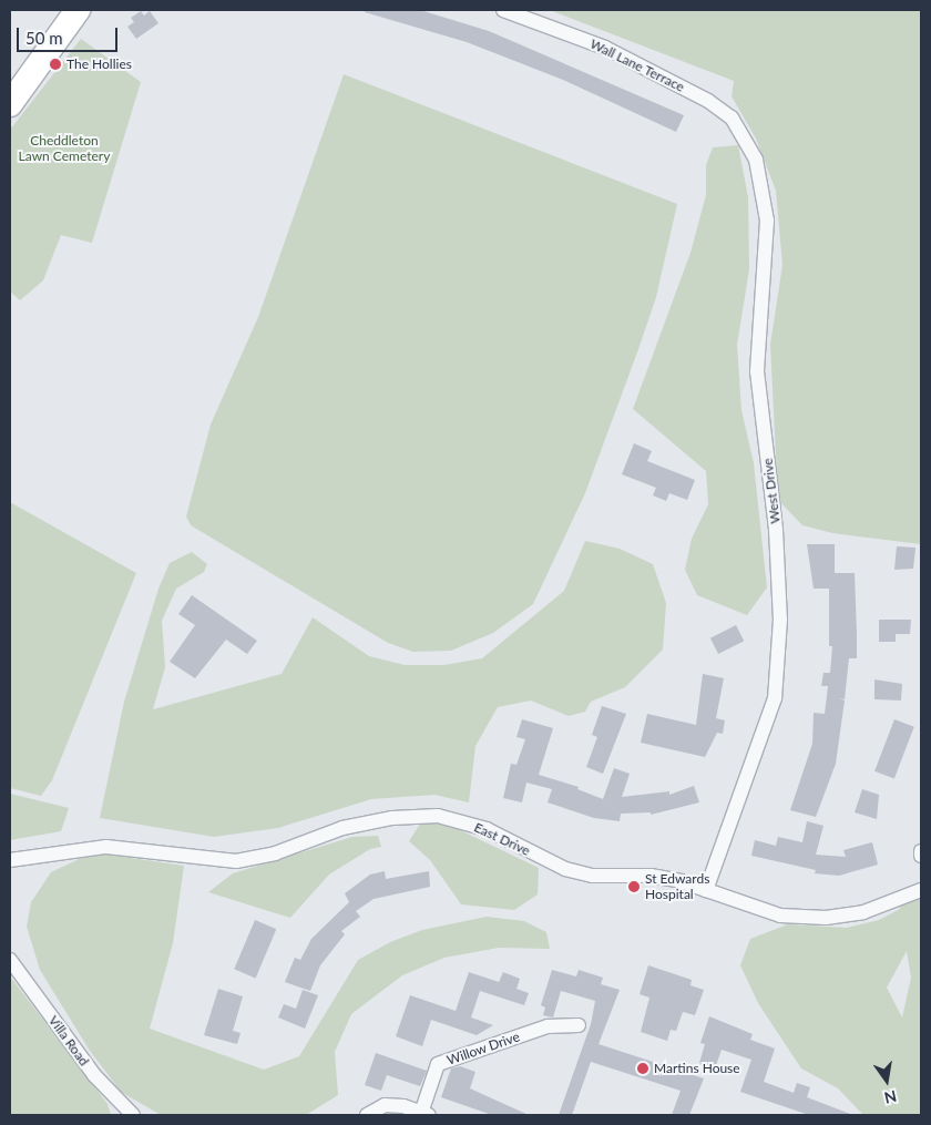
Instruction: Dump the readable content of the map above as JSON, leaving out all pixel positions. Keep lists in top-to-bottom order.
{
  "streets": {
    "street": [
      "Wall Lane Terrace",
      "West Drive",
      "East Drive",
      "Villa Road",
      "Willow Drive"
    ]
  },
  "crossings": [
    ["Wall Lane Terrace", "West Drive"],
    ["West Drive", "East Drive"]
  ],
  "parks": ["Cheddleton Lawn Cemetery"],
  "places": ["The Hollies", "St Edwards Hospital", "Martins House"],
  "scale_bar": "50 m",
  "north": "bottom"
}
